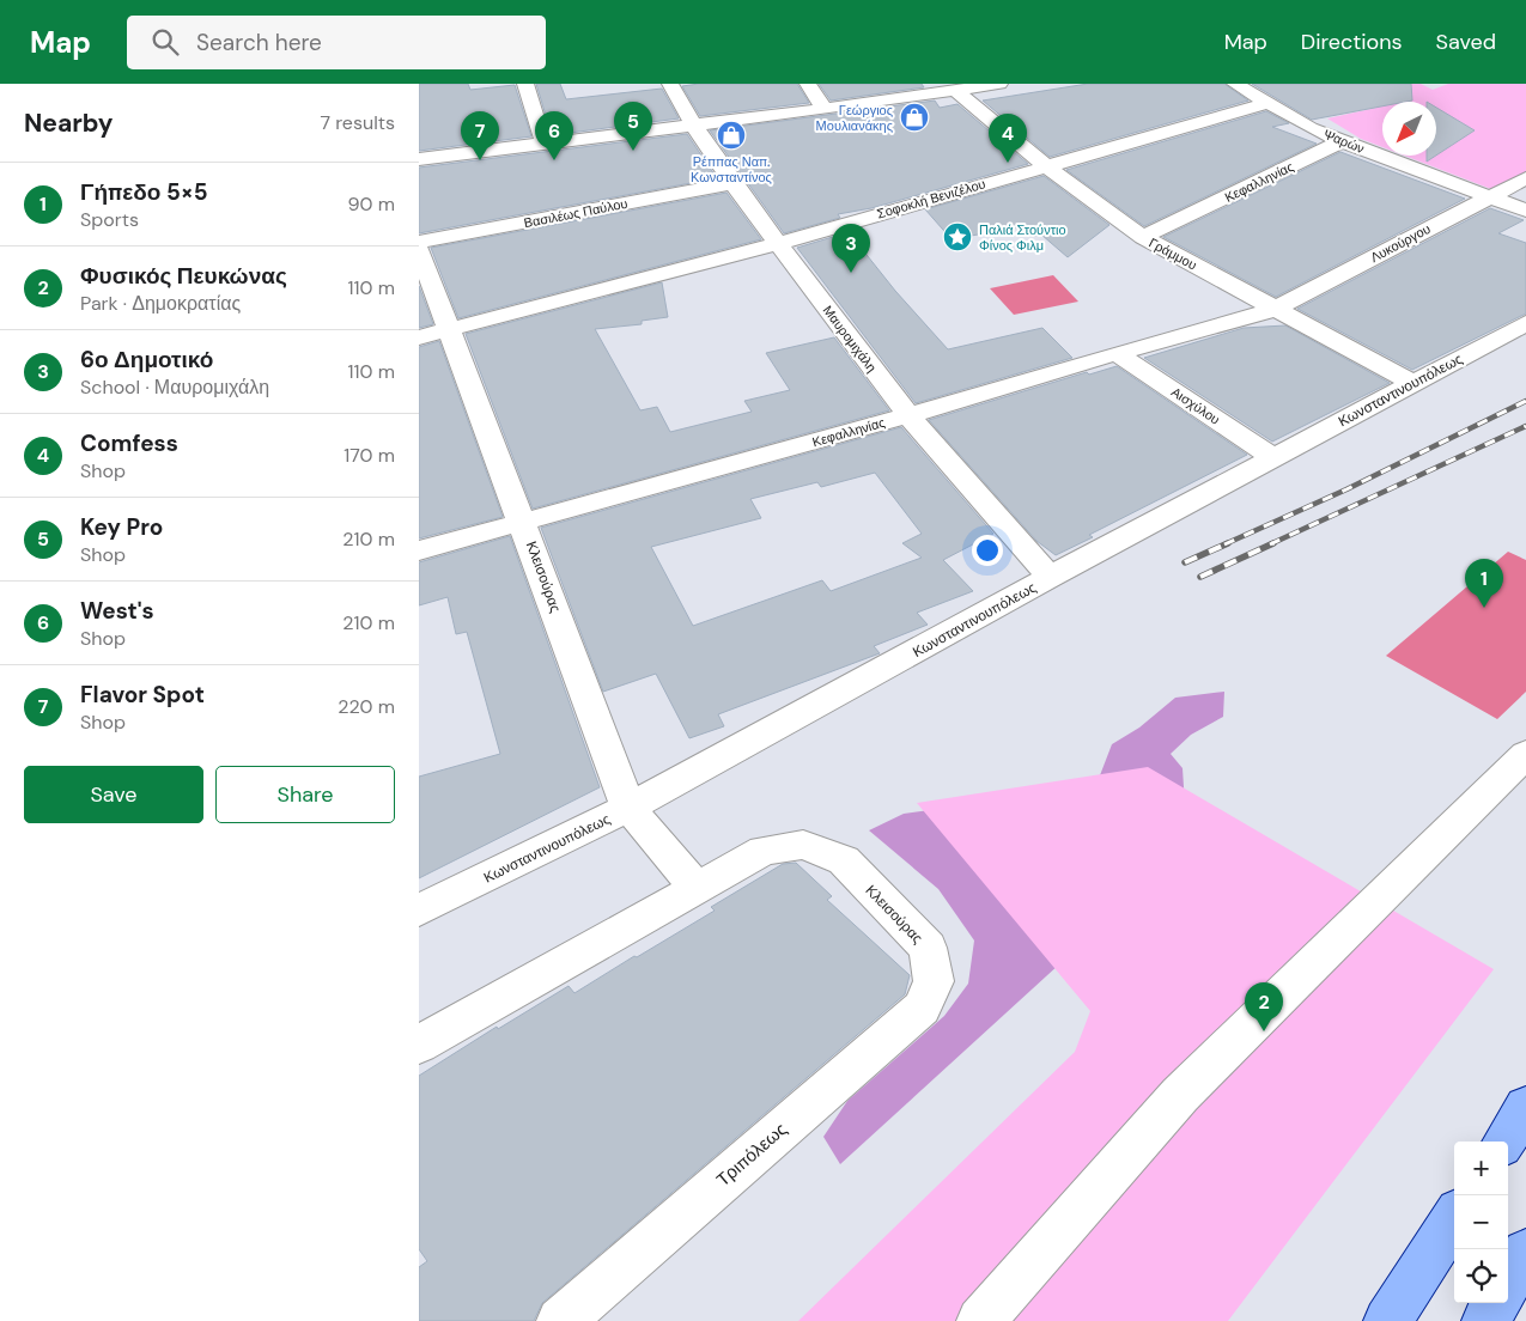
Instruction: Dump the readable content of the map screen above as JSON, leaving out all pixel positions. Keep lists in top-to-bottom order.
{
  "streets": {
    "street": [
      "Ψαρών",
      "Κεφαλληνίας",
      "Σοφοκλή Βενιζέλου",
      "Βασιλέως Παύλου",
      "Λυκούργου",
      "Γράμμου",
      "Μαυρομιχάλη",
      "Κωνσταντινουπόλεως",
      "Αισχύλου",
      "Κλεισούρας",
      "Τριπόλεως"
    ]
  },
  "crossings": [
    ["Ψαρών", "Κεφαλληνίας"],
    ["Ψαρών", "Σοφοκλή Βενιζέλου"],
    ["Ψαρών", "Λυκούργου"],
    ["Κεφαλληνίας", "Λυκούργου"],
    ["Κεφαλληνίας", "Γράμμου"],
    ["Κεφαλληνίας", "Μαυρομιχάλη"],
    ["Κεφαλληνίας", "Αισχύλου"],
    ["Κεφαλληνίας", "Κλεισούρας"],
    ["Σοφοκλή Βενιζέλου", "Γράμμου"],
    ["Σοφοκλή Βενιζέλου", "Μαυρομιχάλη"],
    ["Σοφοκλή Βενιζέλου", "Κλεισούρας"],
    ["Βασιλέως Παύλου", "Μαυρομιχάλη"],
    ["Λυκούργου", "Γράμμου"],
    ["Γράμμου", "Κωνσταντινουπόλεως"],
    ["Μαυρομιχάλη", "Κωνσταντινουπόλεως"],
    ["Κωνσταντινουπόλεως", "Αισχύλου"],
    ["Κωνσταντινουπόλεως", "Κλεισούρας"],
    ["Κλεισούρας", "Τριπόλεως"]
  ],
  "places": {
    "shop": ["Γεώργιος Μουλιανάκης", "Ρέππας Ναπ. Κωνσταντίνος"],
    "place": ["Παλιά Στούντιο Φίνος Φιλμ"]
  },
  "north": "bottom left",
  "page": {
    "header": "Map",
    "search": "Search here",
    "nav": ["Map", "Directions", "Saved"],
    "heading": ["Nearby", "7 results"],
    "pins": [
      "5",
      "6",
      "7",
      "4",
      "3",
      "1",
      "2"
    ],
    "list": [
      {
        "mark": "1",
        "name": "Γήπεδο 5×5",
        "note": "Sports",
        "value": "90 m"
      },
      {
        "mark": "2",
        "name": "Φυσικός Πευκώνας",
        "note": "Park · Δημοκρατίας",
        "value": "110 m"
      },
      {
        "mark": "3",
        "name": "6ο Δημοτικό",
        "note": "School · Μαυρομιχάλη",
        "value": "110 m"
      },
      {
        "mark": "4",
        "name": "Comfess",
        "note": "Shop",
        "value": "170 m"
      },
      {
        "mark": "5",
        "name": "Key Pro",
        "note": "Shop",
        "value": "210 m"
      },
      {
        "mark": "6",
        "name": "West's",
        "note": "Shop",
        "value": "210 m"
      },
      {
        "mark": "7",
        "name": "Flavor Spot",
        "note": "Shop",
        "value": "220 m"
      }
    ],
    "buttons": ["Save", "Share"],
    "map_buttons": ["+", "−"]
  }
}
